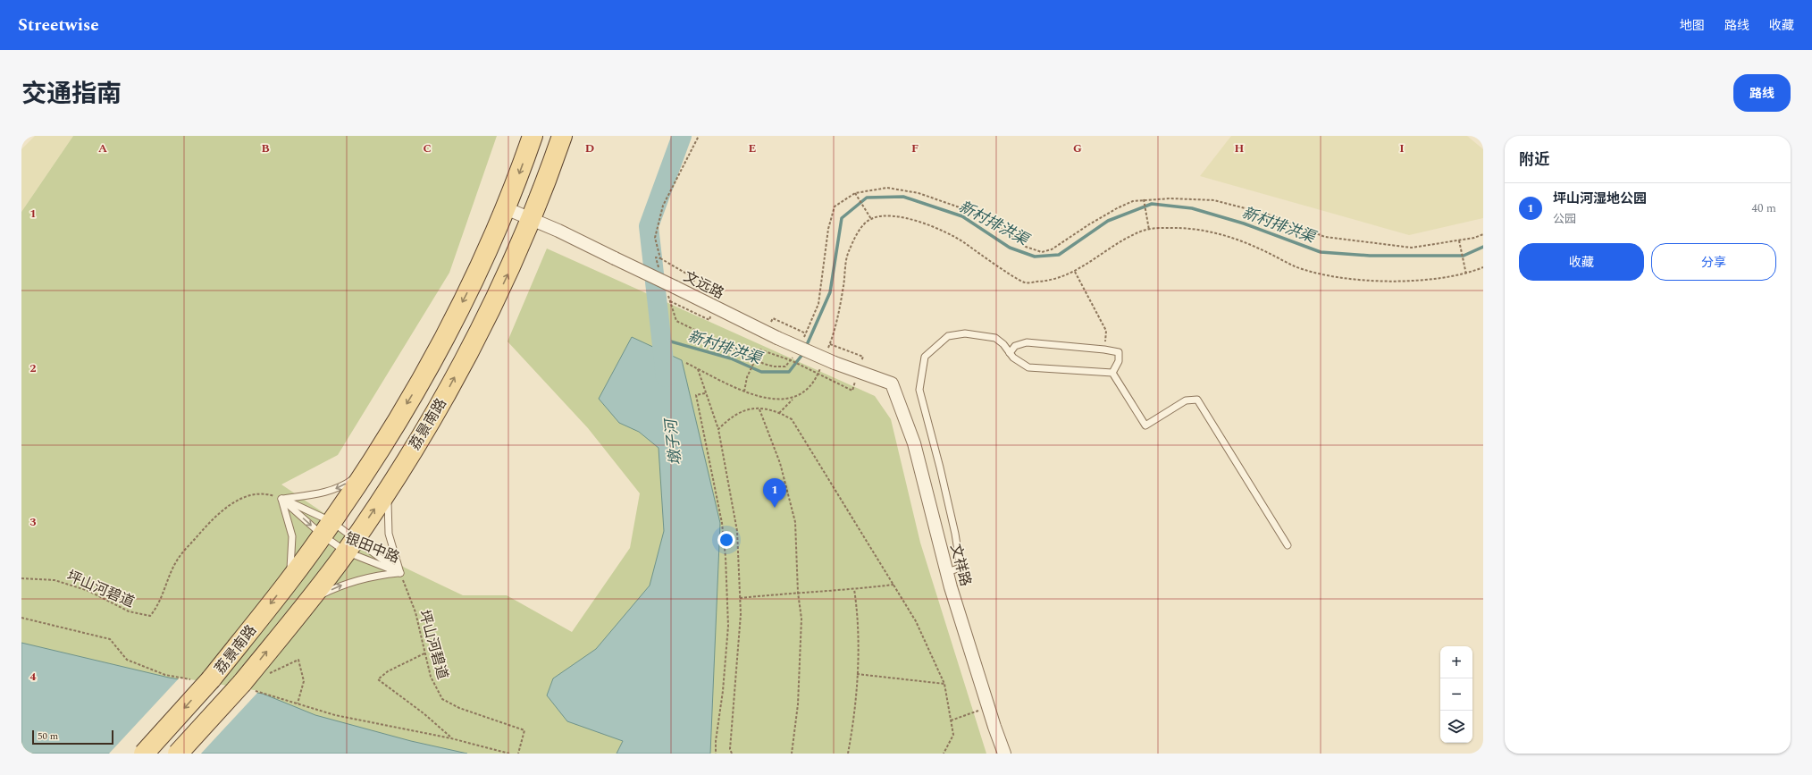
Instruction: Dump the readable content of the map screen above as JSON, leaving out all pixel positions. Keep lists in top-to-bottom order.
{
  "streets": {
    "main road": ["荔景南路"],
    "street": ["文远路", "文祥路"],
    "lane": ["银田中路"],
    "path": ["坪山河碧道"]
  },
  "crossings": [
    ["文远路", "荔景南路"],
    ["文远路", "文祥路"],
    ["荔景南路", "银田中路"],
    ["银田中路", "坪山河碧道"]
  ],
  "water": ["新村排洪渠", "墩子河"],
  "scale_bar": "50 m",
  "page": {
    "header": "Streetwise",
    "nav": ["地图", "路线", "收藏"],
    "title": "交通指南",
    "buttons": [
      "路线",
      ["收藏", "分享"]
    ],
    "heading": "附近",
    "list": [
      {
        "mark": "1",
        "name": "坪山河湿地公园",
        "note": "公园",
        "value": "40 m"
      }
    ],
    "pins": "1",
    "map_buttons": ["+", "−"],
    "scale": "50 m"
  },
  "grid": {
    "columns": [
      "A",
      "B",
      "C",
      "D",
      "E",
      "F",
      "G",
      "H",
      "I"
    ],
    "rows": [
      "1",
      "2",
      "3",
      "4"
    ]
  }
}
